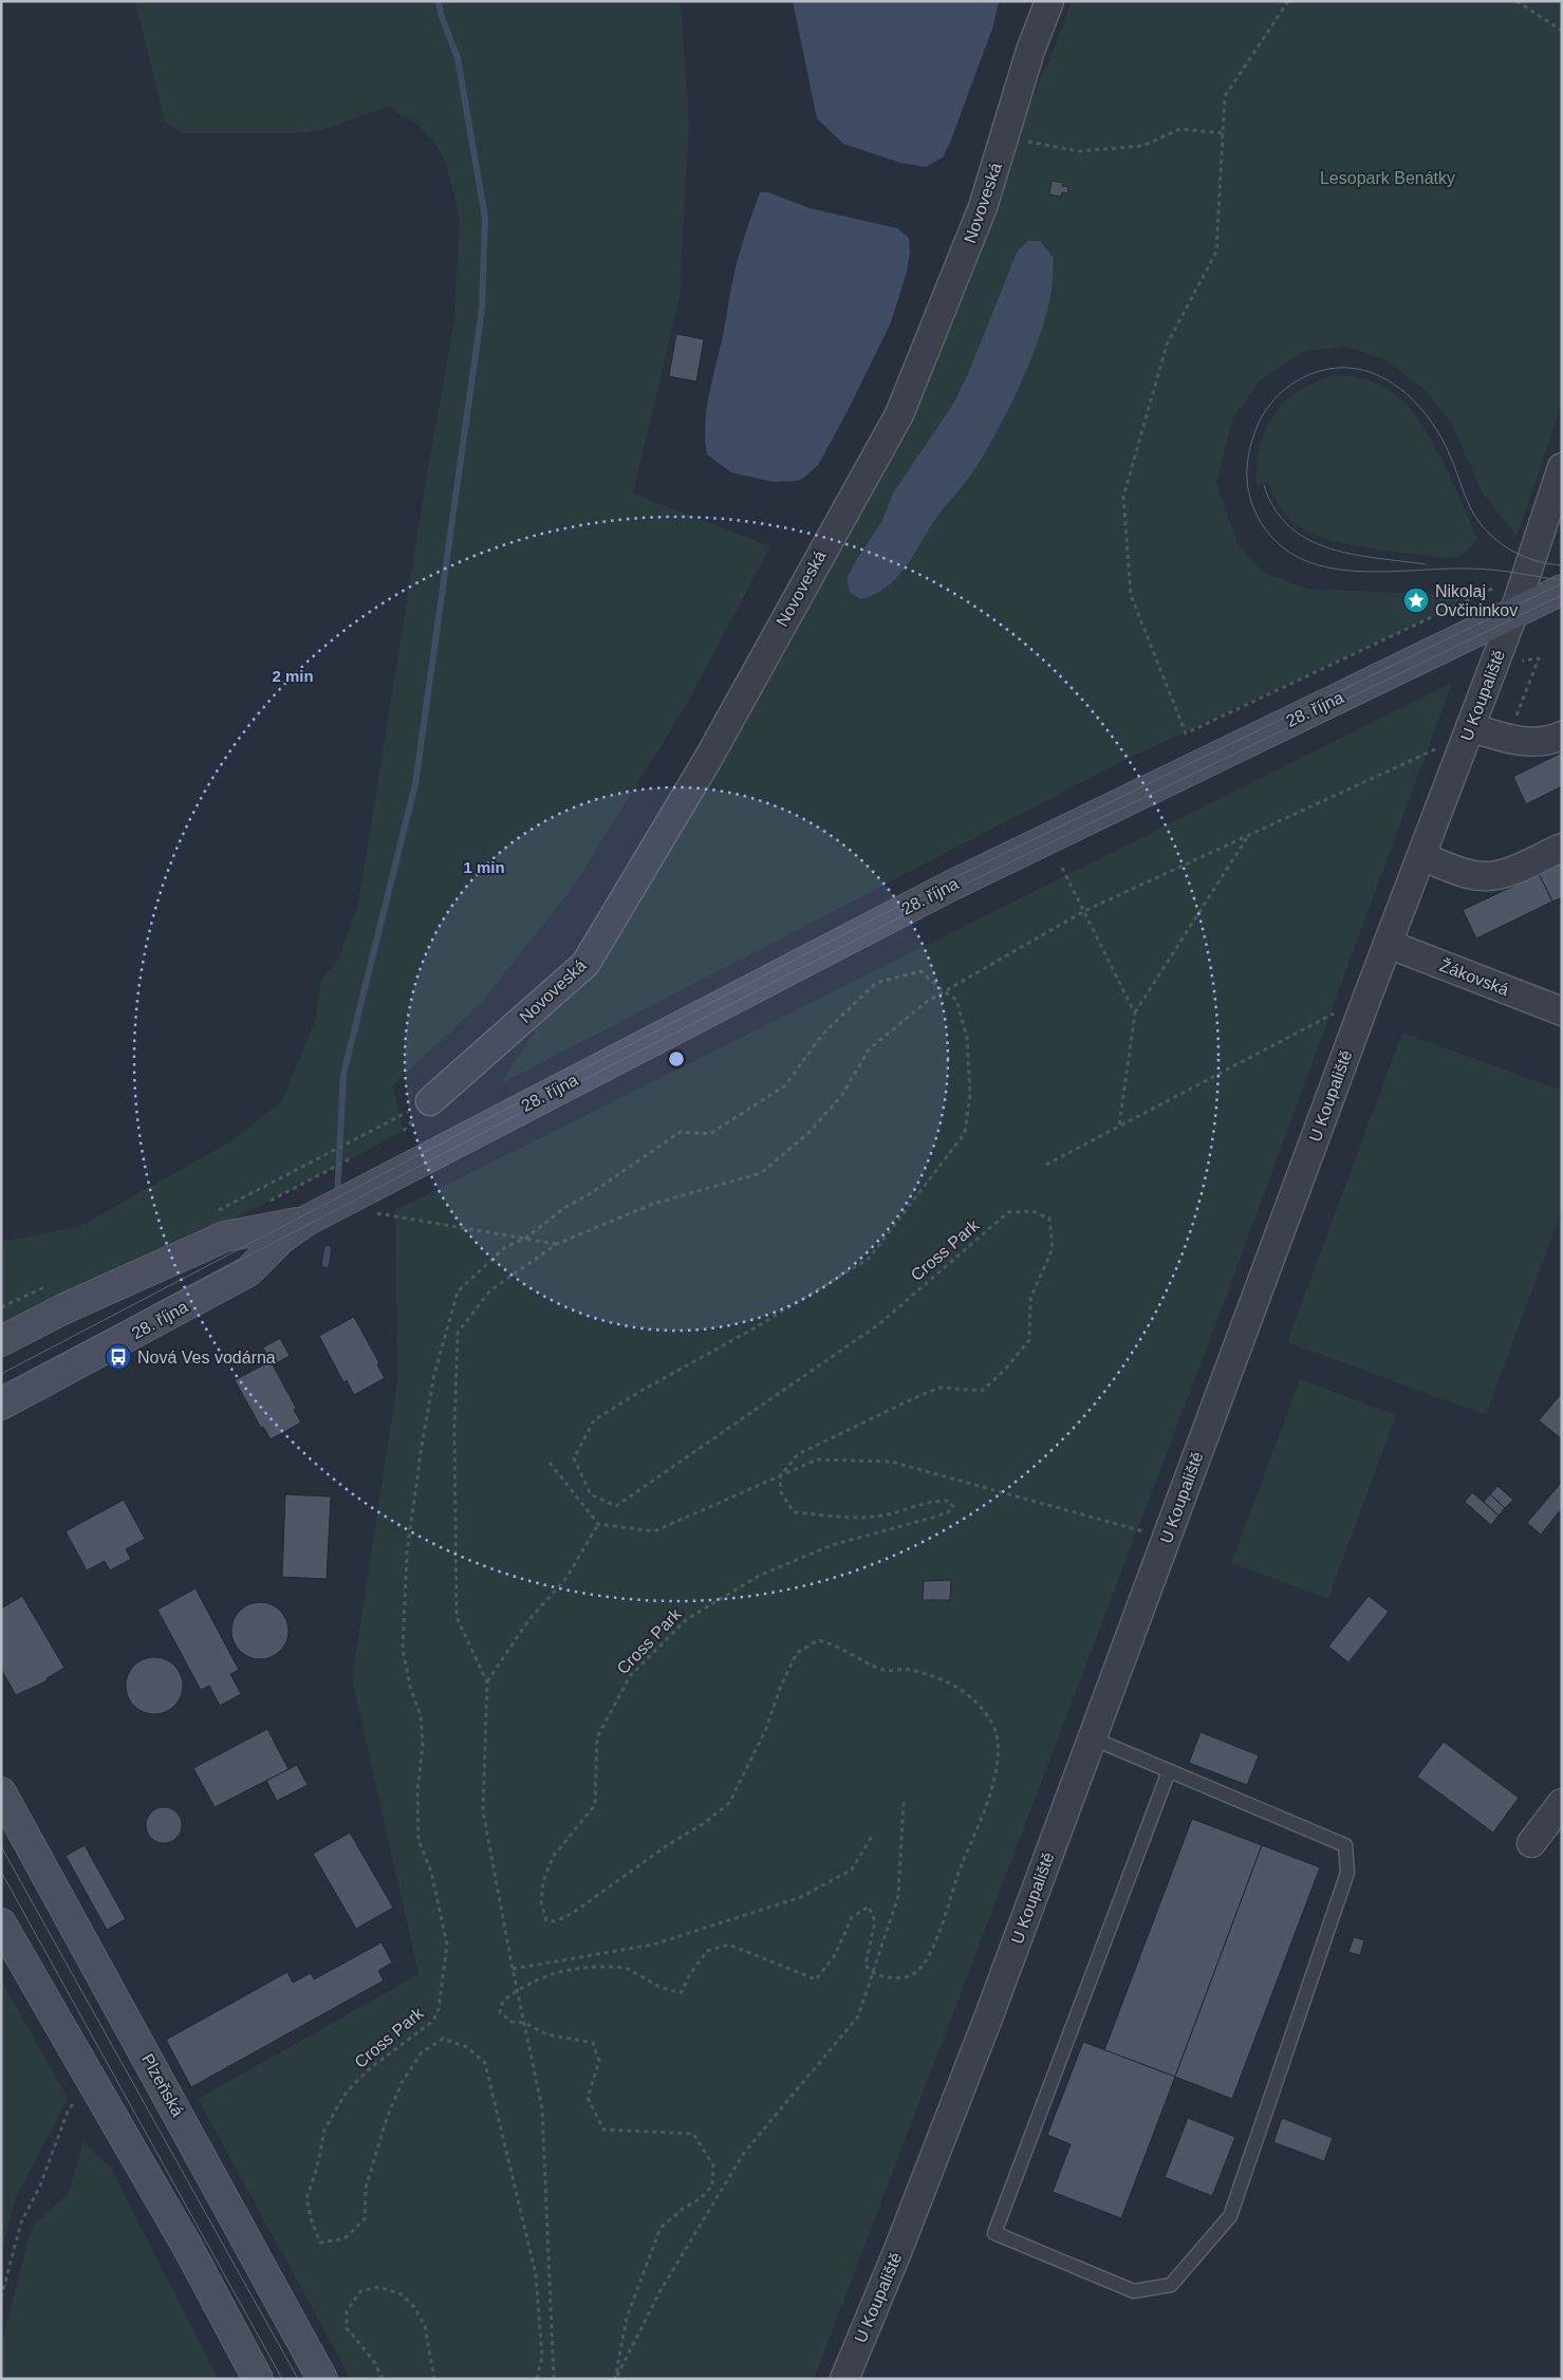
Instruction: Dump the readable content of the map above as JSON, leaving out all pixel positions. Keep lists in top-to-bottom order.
{
  "streets": {
    "main road": ["28. října", "Plzeňská"],
    "street": ["Novoveská", "U Koupaliště", "Žákovská"],
    "path": ["Cross Park"]
  },
  "crossings": [
    ["U Koupaliště", "28. října"],
    ["U Koupaliště", "Žákovská"]
  ],
  "parks": ["Lesopark Benátky"],
  "places": {
    "place": ["Nikolaj Ovčininkov"],
    "bus stop": ["Nová Ves vodárna"]
  },
  "rings": ["2 min", "1 min"]
}
